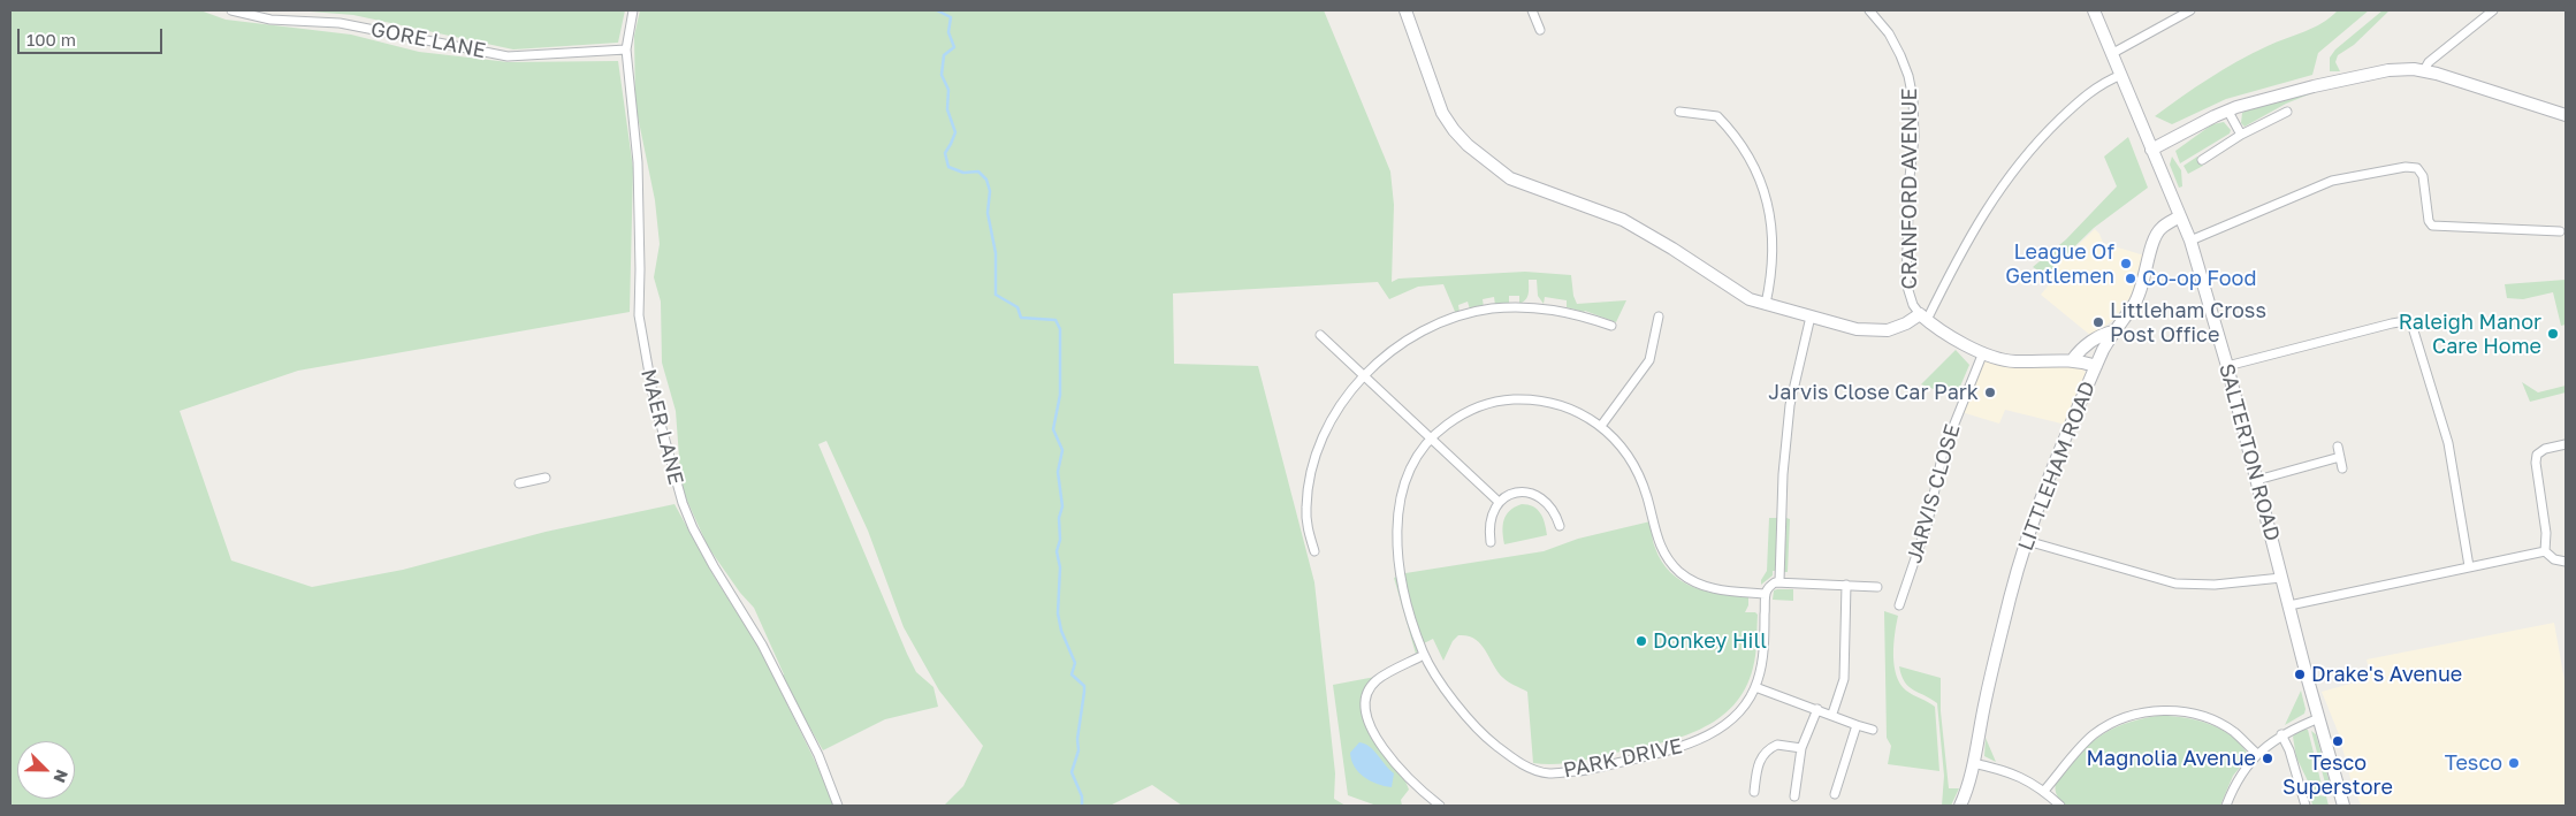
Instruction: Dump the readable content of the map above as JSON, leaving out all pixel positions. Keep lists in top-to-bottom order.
{
  "streets": {
    "street": [
      "GORE LANE",
      "CRANFORD AVENUE",
      "MAER LANE",
      "SALTERTON ROAD",
      "LITTLEHAM ROAD",
      "JARVIS CLOSE",
      "PARK DRIVE"
    ]
  },
  "crossings": [
    ["GORE LANE", "MAER LANE"],
    ["SALTERTON ROAD", "LITTLEHAM ROAD"]
  ],
  "places": [
    "League Of Gentlemen",
    "Co-op Food",
    "Littleham Cross Post Office",
    "Raleigh Manor Care Home",
    "Jarvis Close Car Park",
    "Donkey Hill",
    "Drake's Avenue",
    "Tesco Superstore",
    "Magnolia Avenue",
    "Tesco"
  ],
  "scale_bar": "100 m",
  "north": "bottom right"
}
